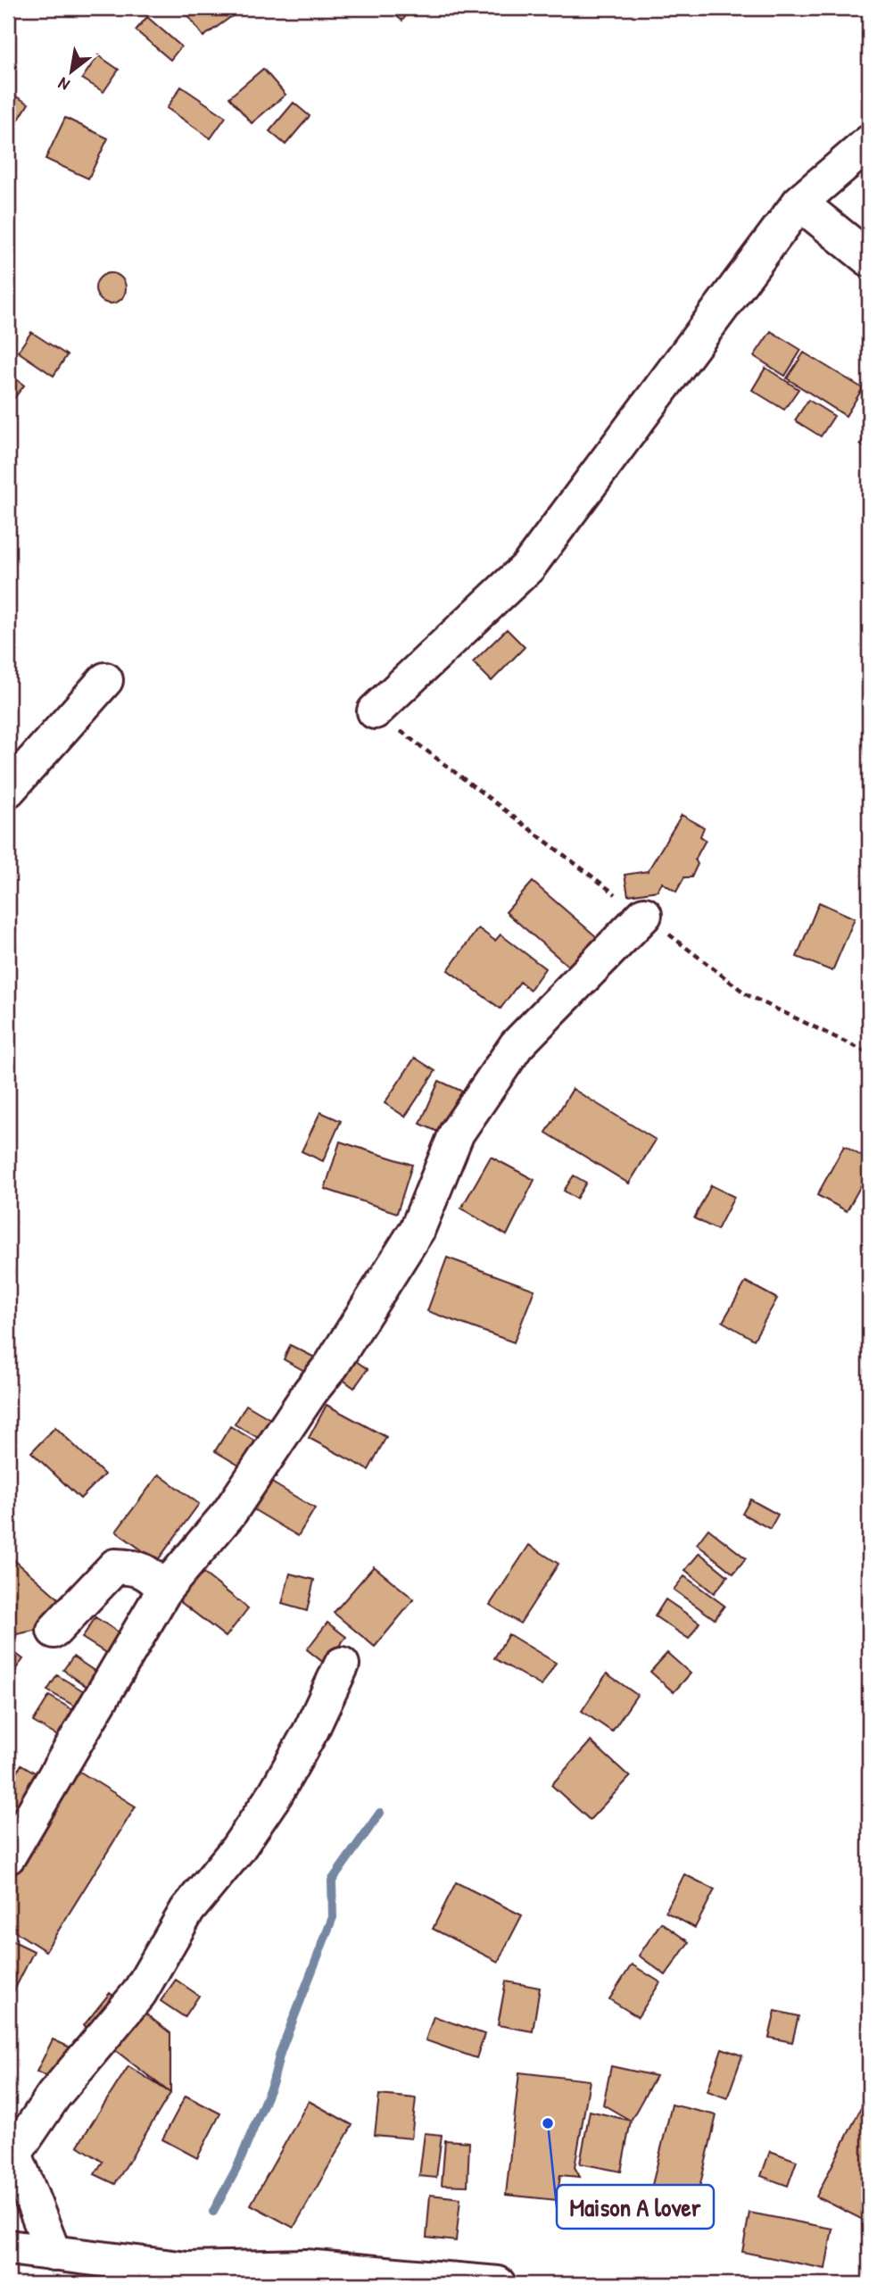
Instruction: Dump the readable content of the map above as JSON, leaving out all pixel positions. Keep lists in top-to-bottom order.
{
  "places": ["Maison A lover"],
  "north": "bottom left"
}
